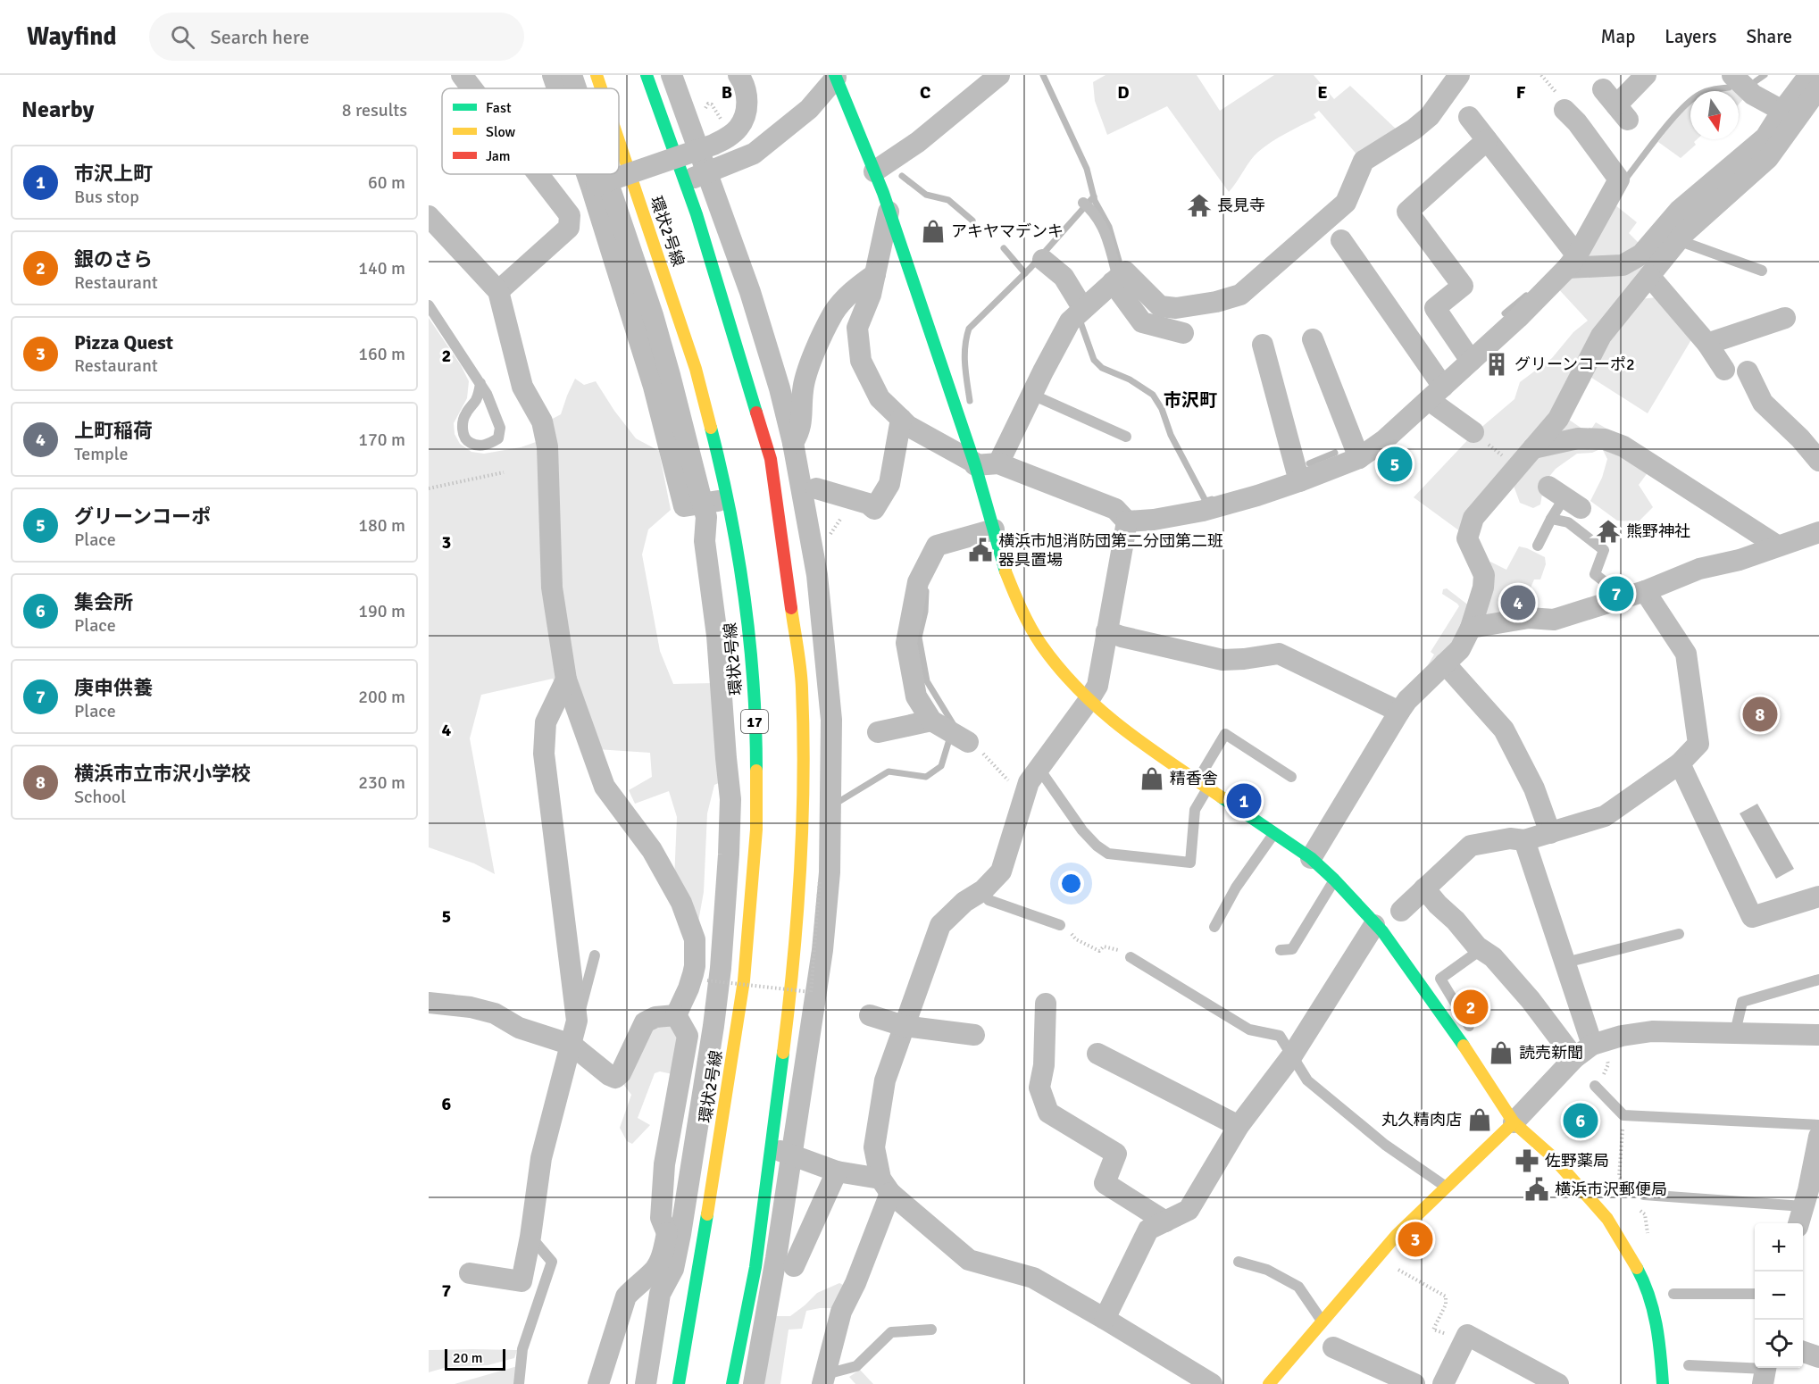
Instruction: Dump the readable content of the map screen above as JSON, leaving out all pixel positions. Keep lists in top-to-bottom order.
{
  "streets": {
    "main road": ["環状2号線", "17"]
  },
  "districts": ["市沢町"],
  "places": {
    "temple": ["長見寺", "熊野神社"],
    "shop": [
      "アキヤマデンキ",
      "精香舎",
      "読売新聞",
      "丸久精肉店"
    ],
    "building": ["グリーンコーポ2"],
    "public building": ["横浜市旭消防団第二分団第二班 器具置場", "横浜市沢郵便局"],
    "pharmacy": ["佐野薬局"]
  },
  "legend": ["Fast", "Slow", "Jam"],
  "scale_bar": "20 m",
  "north": "bottom",
  "page": {
    "header": "Wayfind",
    "search": "Search here",
    "nav": ["Map", "Layers", "Share"],
    "heading": ["Nearby", "8 results"],
    "list": [
      {
        "mark": "1",
        "name": "市沢上町",
        "note": "Bus stop",
        "value": "60 m"
      },
      {
        "mark": "2",
        "name": "銀のさら",
        "note": "Restaurant",
        "value": "140 m"
      },
      {
        "mark": "3",
        "name": "Pizza Quest",
        "note": "Restaurant",
        "value": "160 m"
      },
      {
        "mark": "4",
        "name": "上町稲荷",
        "note": "Temple",
        "value": "170 m"
      },
      {
        "mark": "5",
        "name": "グリーンコーポ",
        "note": "Place",
        "value": "180 m"
      },
      {
        "mark": "6",
        "name": "集会所",
        "note": "Place",
        "value": "190 m"
      },
      {
        "mark": "7",
        "name": "庚申供養",
        "note": "Place",
        "value": "200 m"
      },
      {
        "mark": "8",
        "name": "横浜市立市沢小学校",
        "note": "School",
        "value": "230 m"
      }
    ],
    "pins": [
      "5",
      "7",
      "4",
      "8",
      "1",
      "2",
      "6",
      "3"
    ],
    "map_buttons": ["+", "−"],
    "scale": "20 m"
  },
  "grid": {
    "columns": [
      "B",
      "C",
      "D",
      "E",
      "F"
    ],
    "rows": [
      "2",
      "3",
      "4",
      "5",
      "6",
      "7"
    ]
  }
}
